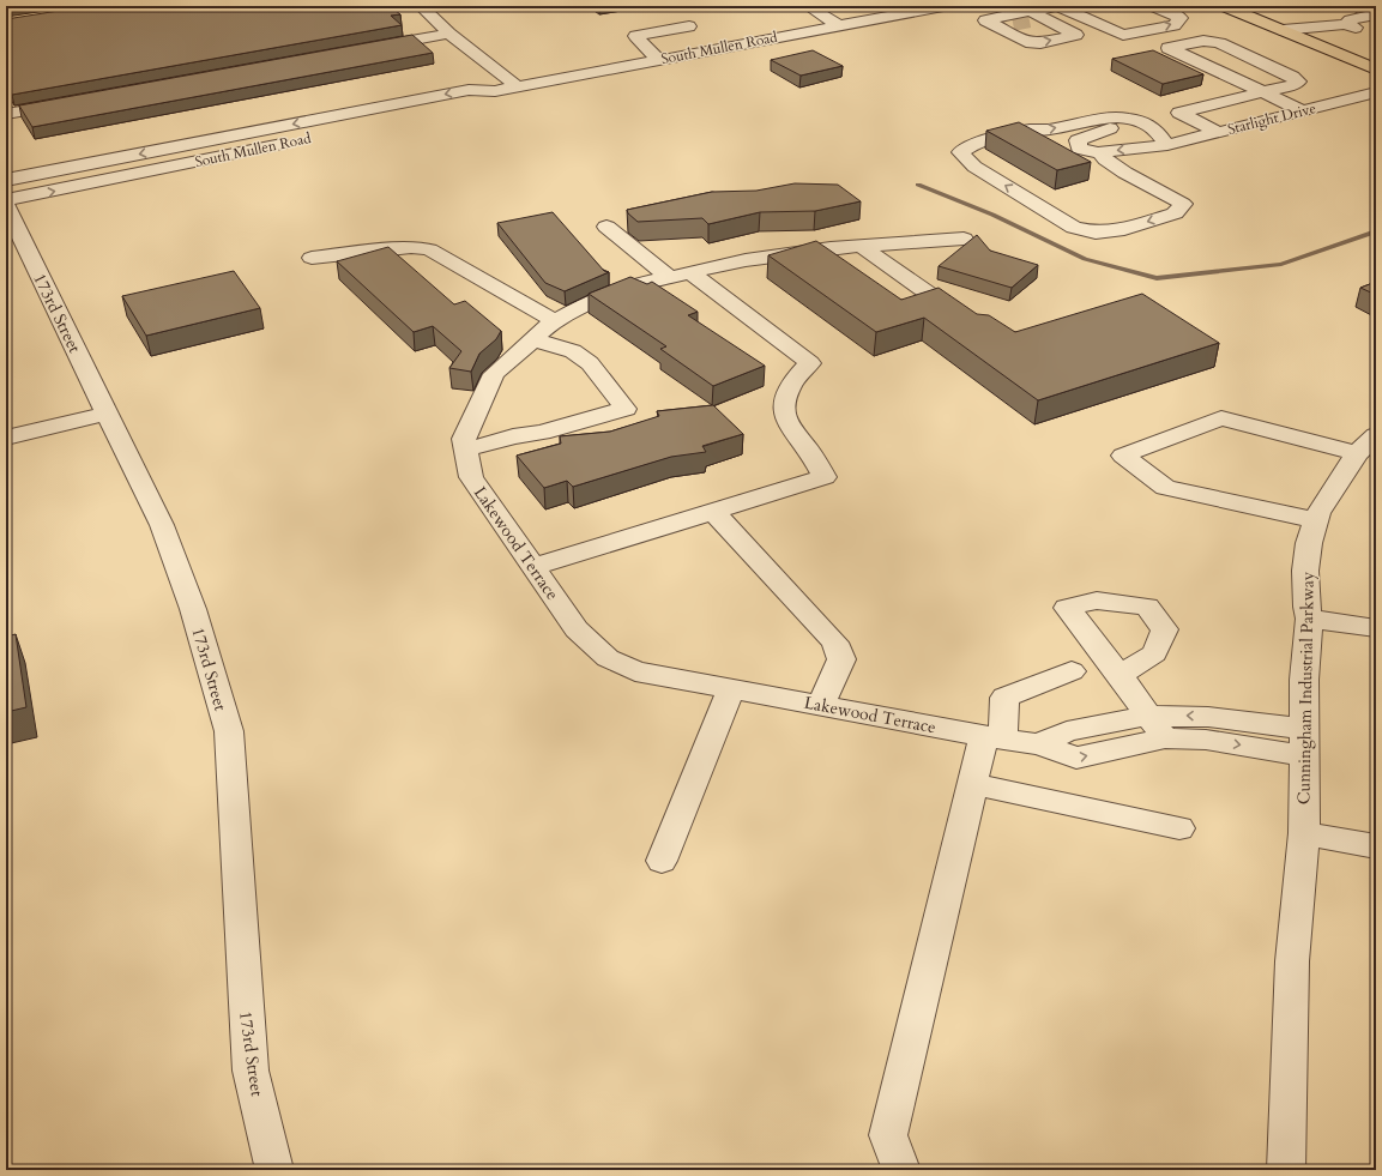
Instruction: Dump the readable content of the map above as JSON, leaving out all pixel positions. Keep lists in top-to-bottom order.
{
  "streets": {
    "street": [
      "South Mullen Road",
      "Starlight Drive",
      "173rd Street",
      "Lakewood Terrace",
      "Cunningham Industrial Parkway"
    ]
  },
  "crossings": [
    ["Lakewood Terrace", "Cunningham Industrial Parkway"]
  ]
}
